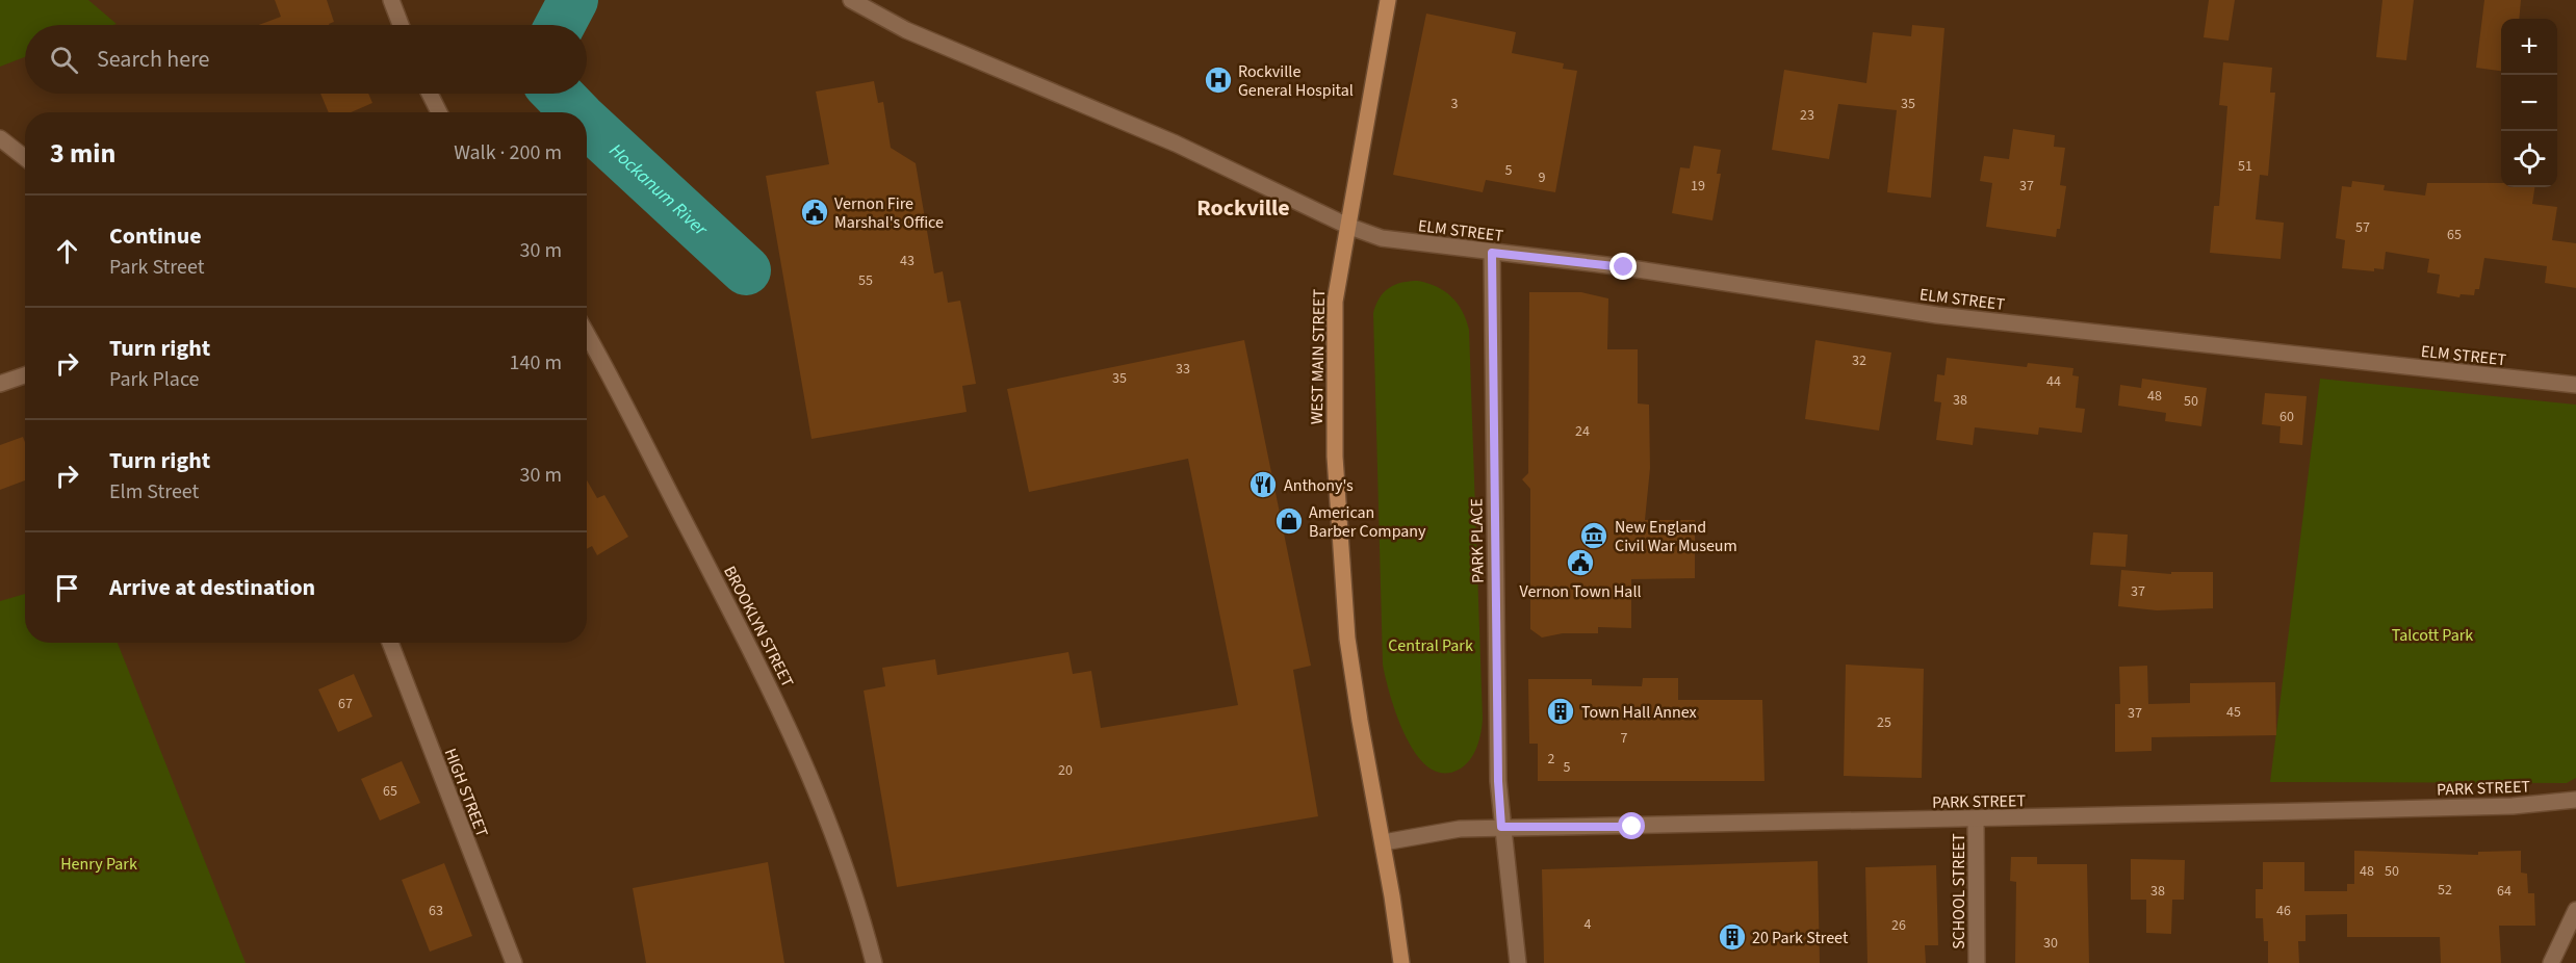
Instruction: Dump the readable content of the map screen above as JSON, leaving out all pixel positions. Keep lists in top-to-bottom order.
{
  "streets": {
    "main road": ["WEST MAIN STREET"],
    "street": [
      "ELM STREET",
      "PARK PLACE",
      "BROOKLYN STREET",
      "PARK STREET",
      "HIGH STREET",
      "SCHOOL STREET"
    ]
  },
  "crossings": [
    ["ELM STREET", "WEST MAIN STREET"],
    ["ELM STREET", "PARK PLACE"],
    ["WEST MAIN STREET", "PARK STREET"],
    ["PARK PLACE", "PARK STREET"],
    ["PARK STREET", "SCHOOL STREET"]
  ],
  "districts": ["Rockville"],
  "water": ["Hockanum River"],
  "parks": ["Talcott Park", "Central Park", "Henry Park"],
  "places": {
    "hospital": ["Rockville General Hospital"],
    "public building": ["Vernon Fire Marshal's Office", "Vernon Town Hall"],
    "restaurant": ["Anthony's"],
    "shop": ["American Barber Company"],
    "museum": ["New England Civil War Museum"],
    "building": ["Town Hall Annex", "20 Park Street"]
  },
  "house_numbers": [
    "3",
    "35",
    "23",
    "51",
    "5",
    "9",
    "19",
    "37",
    "57",
    "65",
    "43",
    "55",
    "32",
    "33",
    "35",
    "44",
    "48",
    "38",
    "50",
    "60",
    "24",
    "37",
    "67",
    "45",
    "37",
    "25",
    "7",
    "2",
    "5",
    "20",
    "65",
    "48",
    "50",
    "52",
    "38",
    "64",
    "63",
    "46",
    "4",
    "26",
    "30"
  ],
  "page": {
    "map_buttons": ["+", "−"],
    "search": "Search here",
    "heading": ["3 min", "Walk · 200 m"],
    "list": [
      ["Continue", "Park Street", "30 m"],
      ["Turn right", "Park Place", "140 m"],
      ["Turn right", "Elm Street", "30 m"],
      "Arrive at destination"
    ]
  }
}
